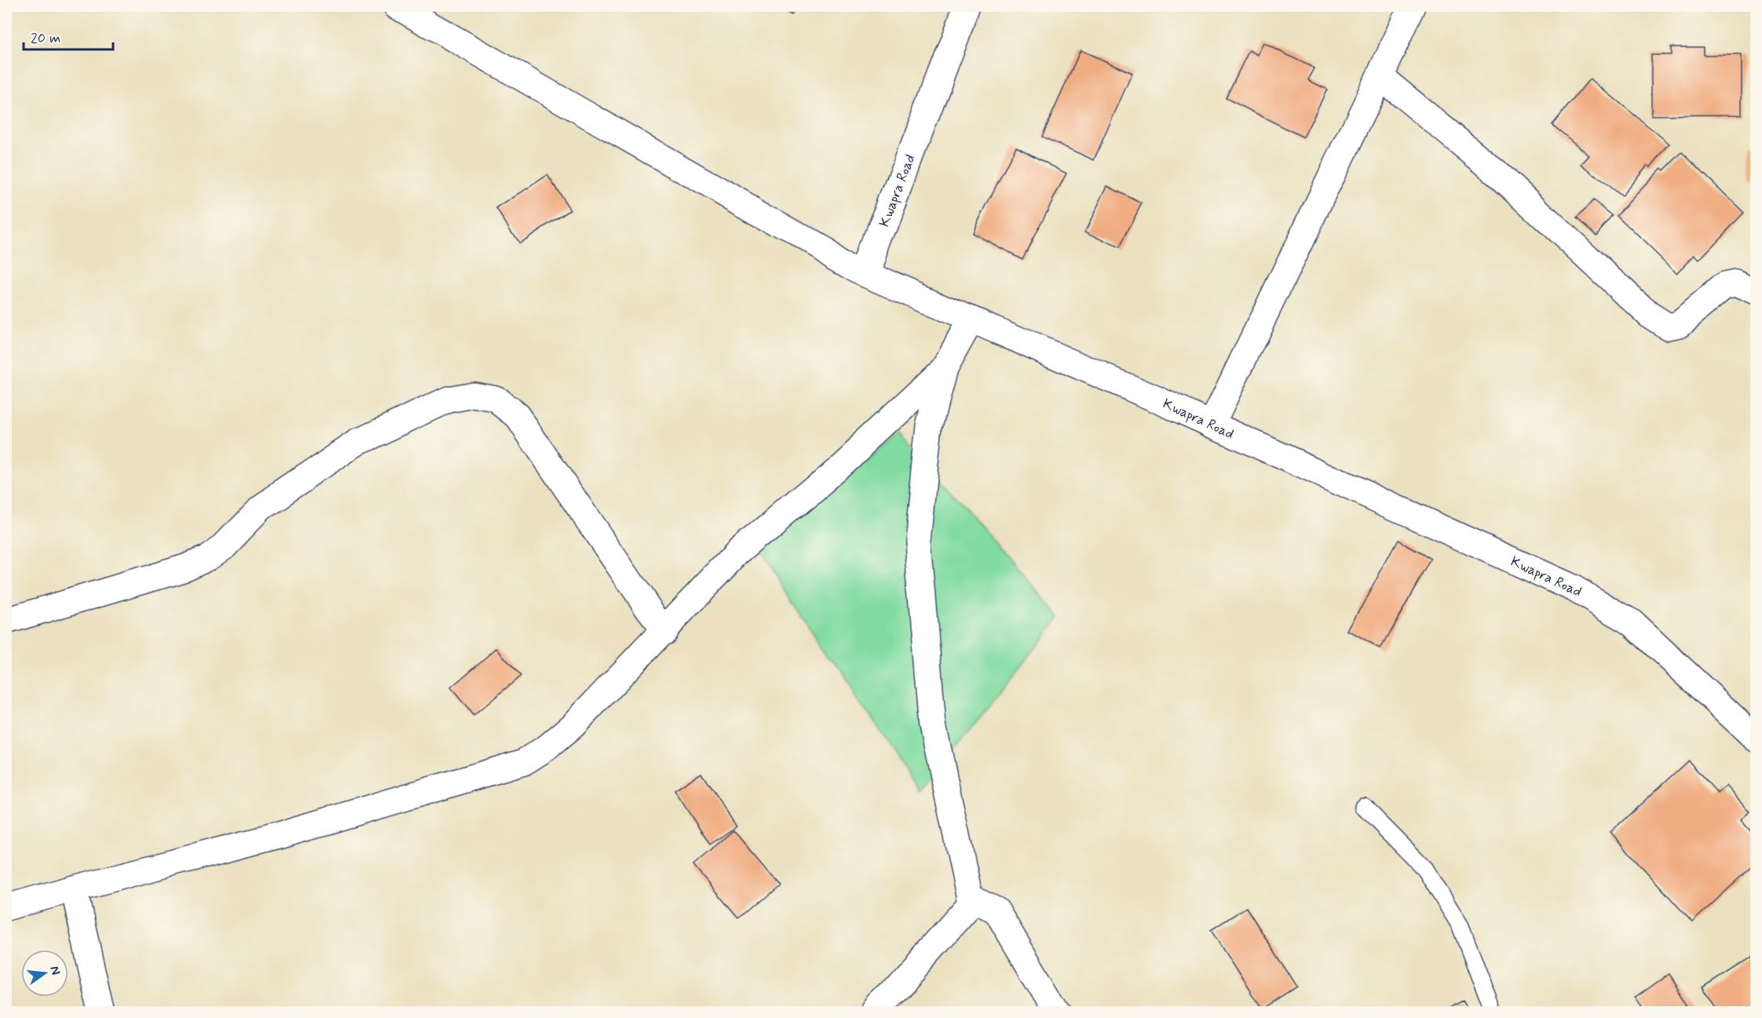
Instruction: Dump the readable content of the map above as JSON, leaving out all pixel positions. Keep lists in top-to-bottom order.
{
  "streets": {
    "street": ["Kwapra Road"]
  },
  "scale_bar": "20 m",
  "north": "right"
}
